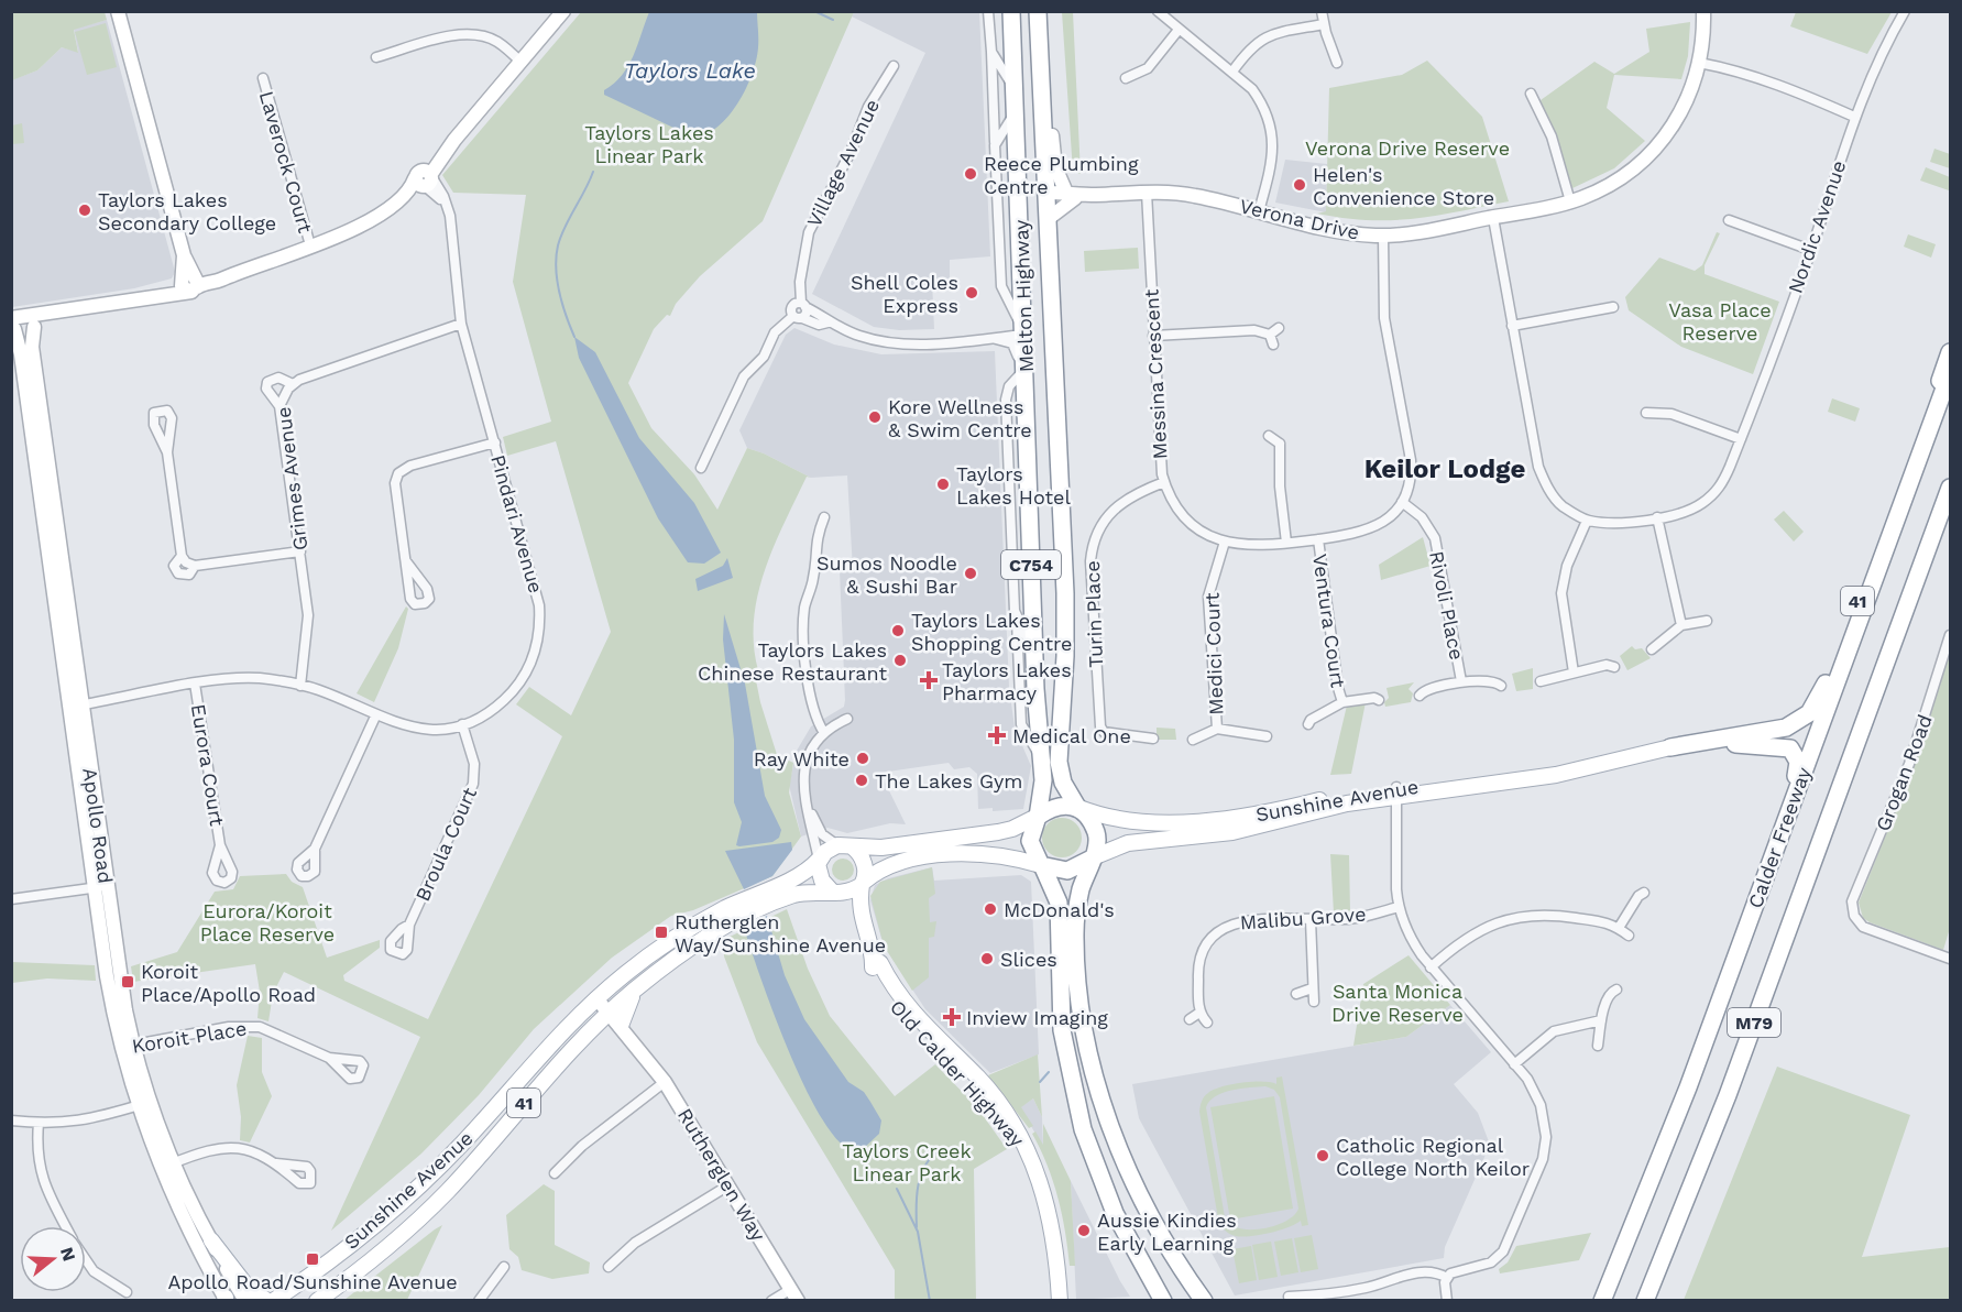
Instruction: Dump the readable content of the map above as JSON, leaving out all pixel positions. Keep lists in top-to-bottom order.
{
  "streets": {
    "highway": [
      "Melton Highway",
      "C754",
      "41",
      "Calder Freeway",
      "M79"
    ],
    "main road": ["Sunshine Avenue", "Old Calder Highway"],
    "street": [
      "Laverock Court",
      "Village Avenue",
      "Verona Drive",
      "Nordic Avenue",
      "Messina Crescent",
      "Grimes Avenue",
      "Pindari Avenue",
      "Rivoli Place",
      "Turin Place",
      "Ventura Court",
      "Medici Court",
      "Eurora Court",
      "Grogan Road",
      "Apollo Road",
      "Broula Court",
      "Malibu Grove",
      "Koroit Place",
      "Rutherglen Way"
    ]
  },
  "crossings": [
    ["Verona Drive", "Nordic Avenue"],
    ["Verona Drive", "Melton Highway"],
    ["Verona Drive", "Messina Crescent"],
    ["Melton Highway", "41"],
    ["Melton Highway", "Sunshine Avenue"],
    ["Messina Crescent", "Rivoli Place"],
    ["Messina Crescent", "Turin Place"],
    ["Messina Crescent", "Ventura Court"],
    ["Messina Crescent", "Medici Court"],
    ["Grimes Avenue", "Pindari Avenue"],
    ["Pindari Avenue", "Eurora Court"],
    ["Pindari Avenue", "Apollo Road"],
    ["Pindari Avenue", "Broula Court"],
    ["41", "Sunshine Avenue"],
    ["41", "Calder Freeway"],
    ["41", "Old Calder Highway"],
    ["Sunshine Avenue", "Old Calder Highway"],
    ["Sunshine Avenue", "Rutherglen Way"],
    ["Apollo Road", "Koroit Place"]
  ],
  "districts": ["Keilor Lodge"],
  "water": ["Taylors Lake"],
  "parks": [
    "Taylors Lakes Linear Park",
    "Verona Drive Reserve",
    "Vasa Place Reserve",
    "Eurora/Koroit Place Reserve",
    "Santa Monica Drive Reserve",
    "Taylors Creek Linear Park"
  ],
  "places": {
    "other": [
      "Reece Plumbing Centre",
      "Helen's Convenience Store",
      "Taylors Lakes Secondary College",
      "Shell Coles Express",
      "Kore Wellness & Swim Centre",
      "Taylors Lakes Hotel",
      "Sumos Noodle & Sushi Bar",
      "Taylors Lakes Shopping Centre",
      "Taylors Lakes Chinese Restaurant",
      "Ray White",
      "The Lakes Gym",
      "McDonald's",
      "Slices",
      "Catholic Regional College North Keilor",
      "Aussie Kindies Early Learning"
    ],
    "health": ["Taylors Lakes Pharmacy", "Medical One", "Inview Imaging"],
    "transit": ["Rutherglen Way/Sunshine Avenue", "Koroit Place/Apollo Road", "Apollo Road/Sunshine Avenue"]
  },
  "north": "right"
}
